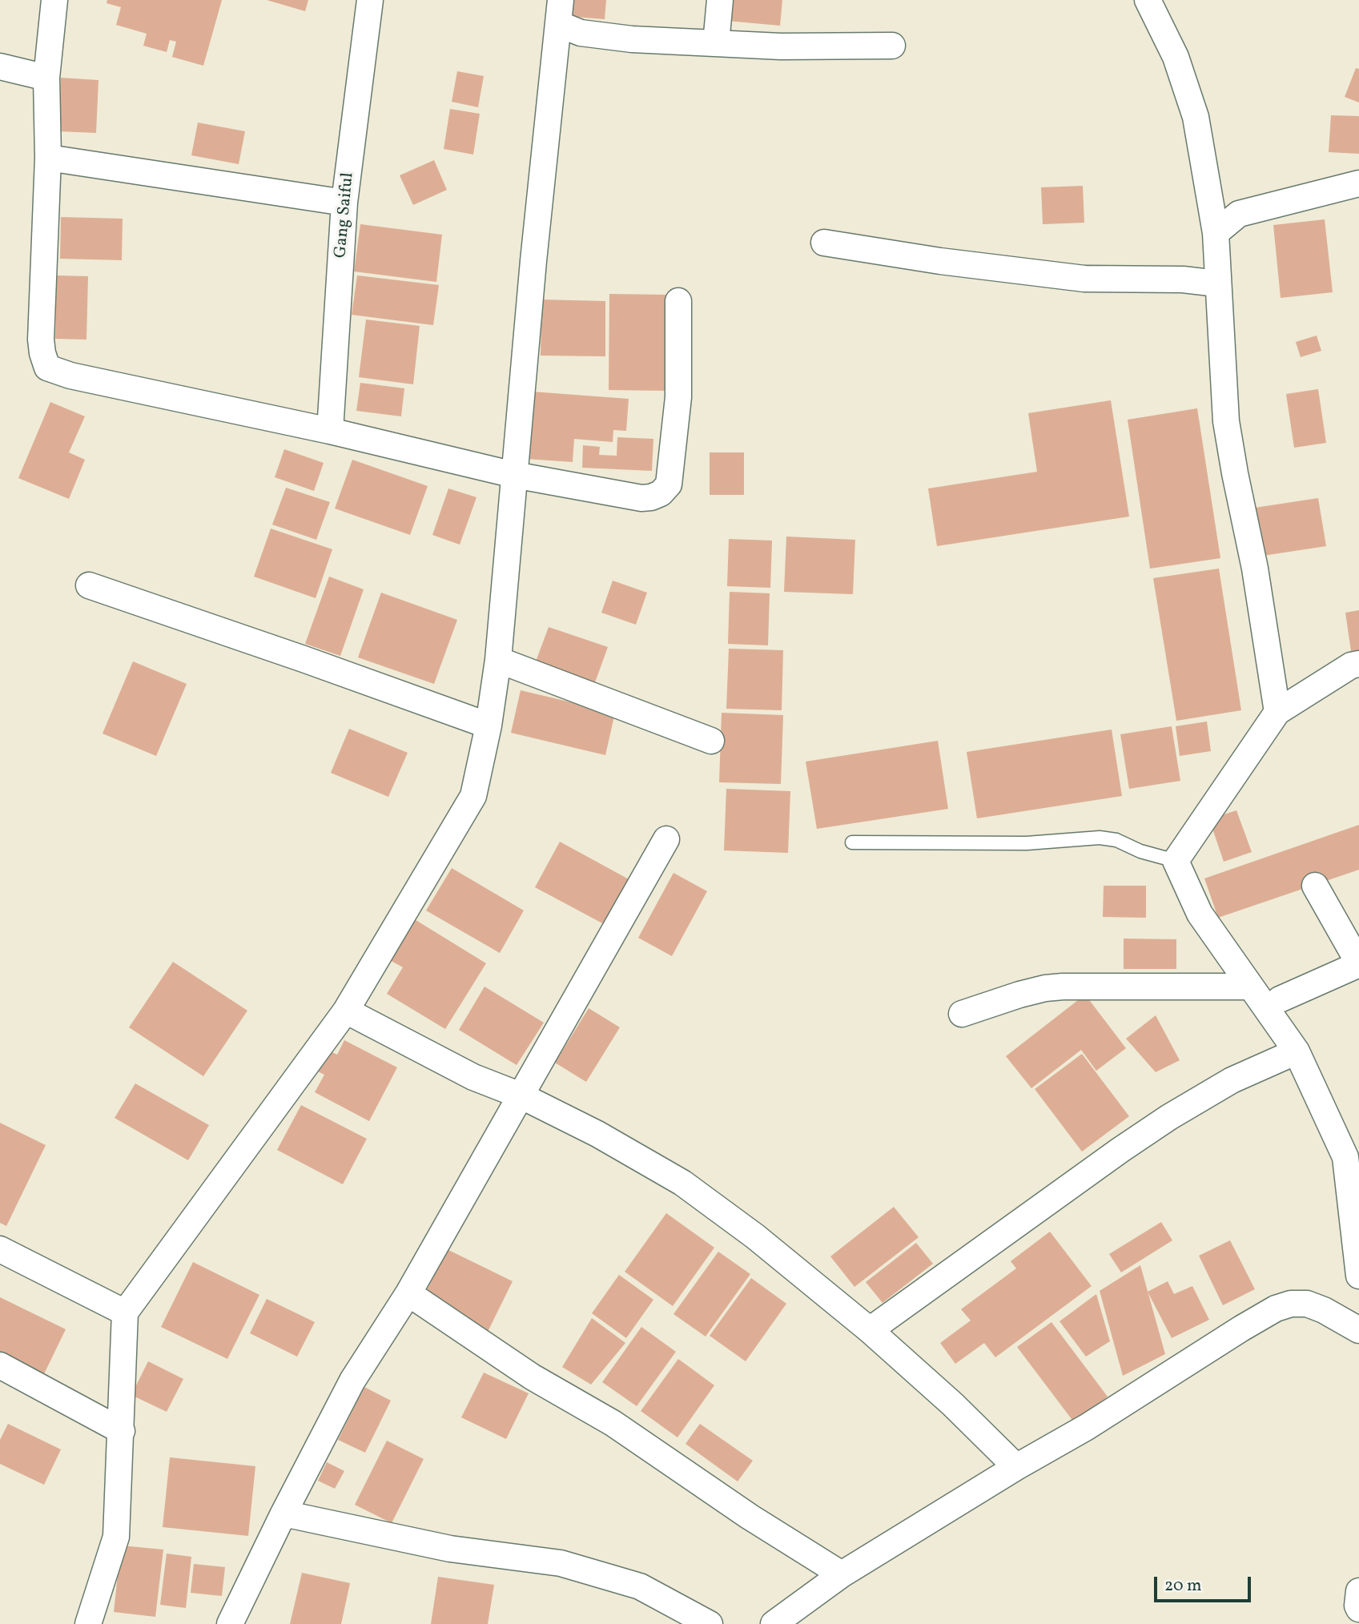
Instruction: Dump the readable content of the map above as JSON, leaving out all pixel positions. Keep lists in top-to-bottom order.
{
  "streets": {
    "street": ["Gang Saiful"]
  },
  "scale_bar": "20 m"
}
